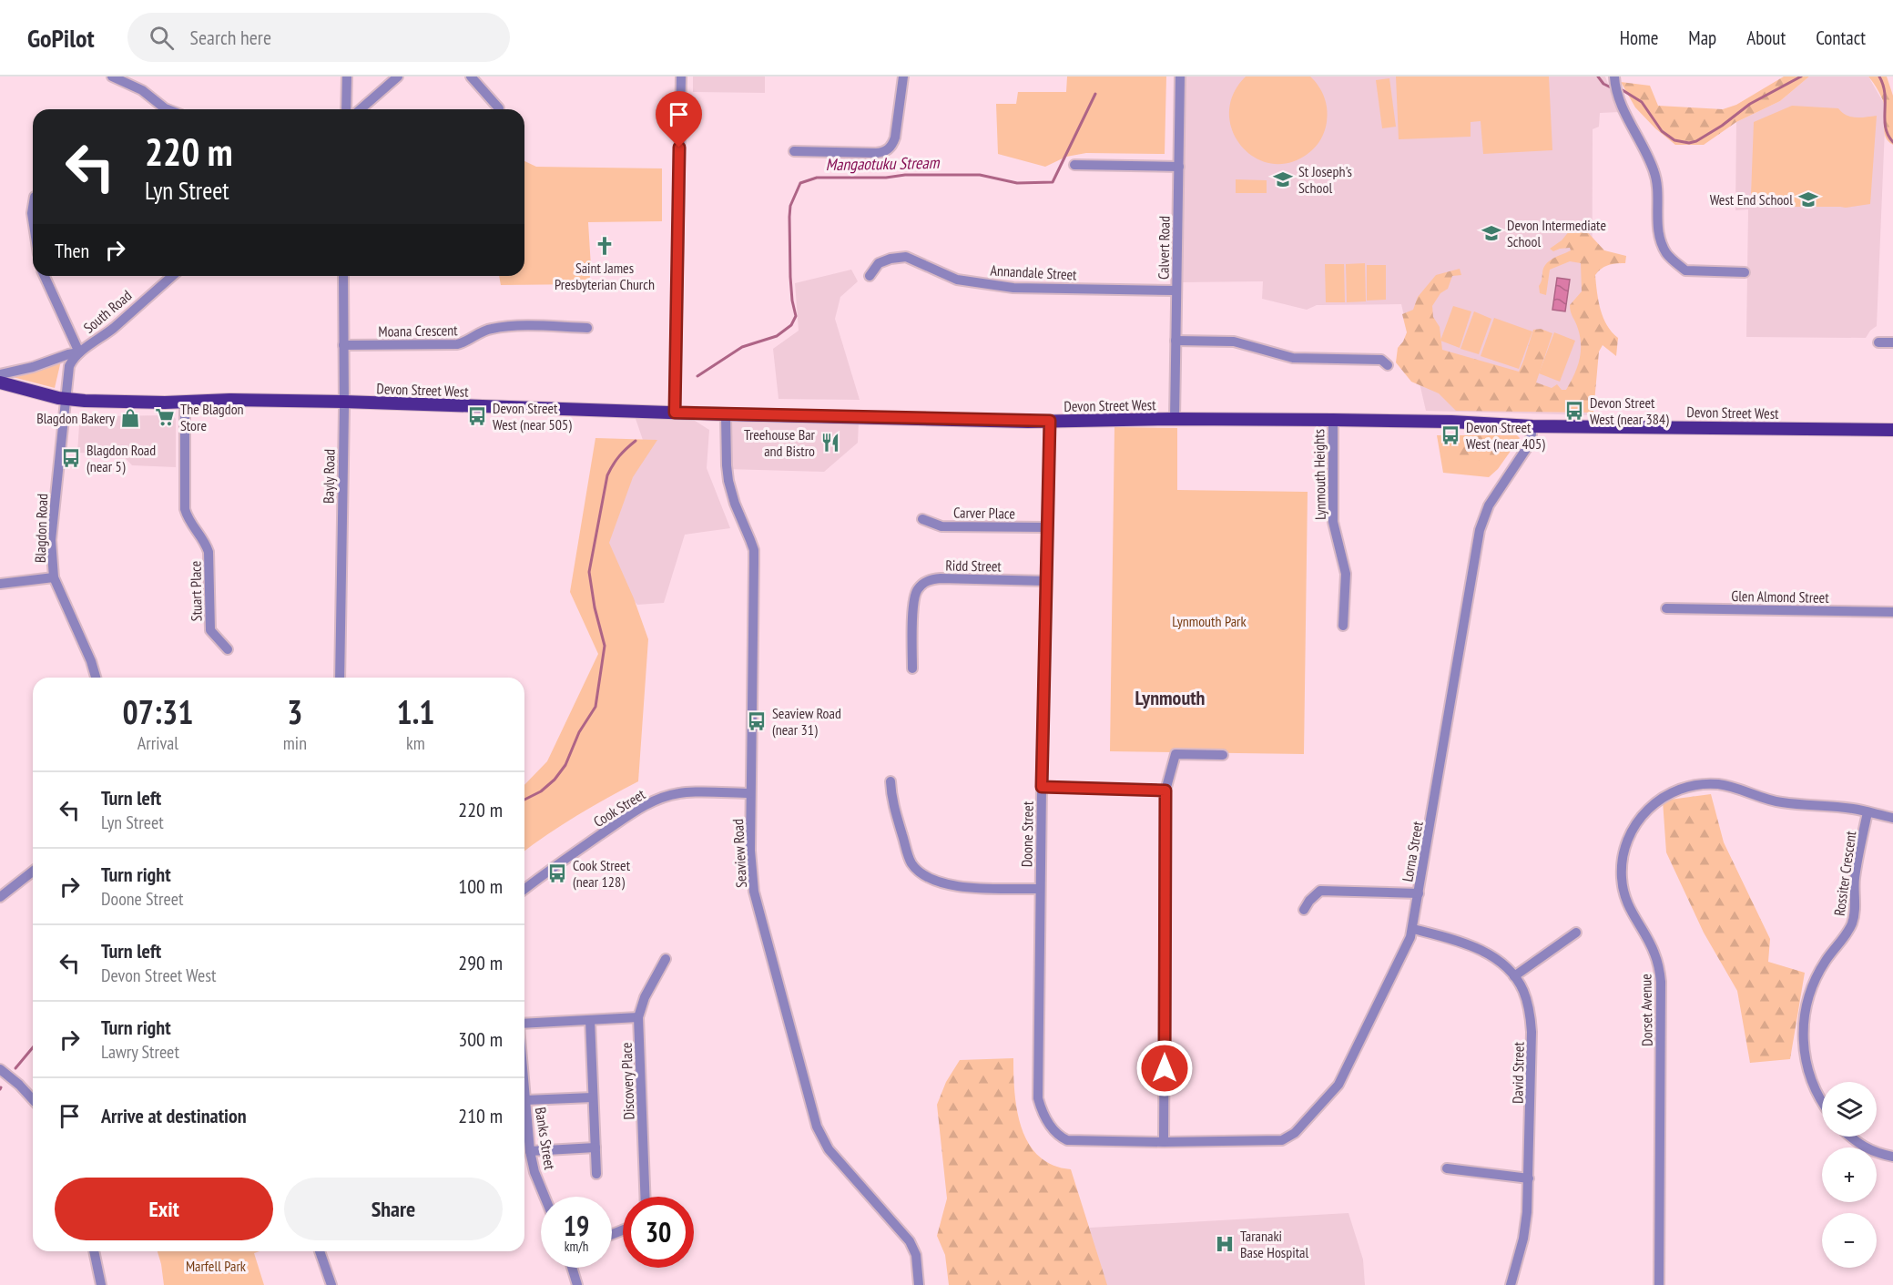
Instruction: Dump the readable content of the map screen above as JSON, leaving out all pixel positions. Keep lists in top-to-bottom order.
{
  "streets": {
    "main road": ["Devon Street West"],
    "street": [
      "Calvert Road",
      "Annandale Street",
      "South Road",
      "Moana Crescent",
      "Lynmouth Heights",
      "Bayly Road",
      "Carver Place",
      "Blagdon Road",
      "Ridd Street",
      "Stuart Place",
      "Glen Almond Street",
      "Cook Street",
      "Doone Street",
      "Lorna Street",
      "Seaview Road",
      "Rossiter Crescent",
      "Dorset Avenue",
      "David Street",
      "Discovery Place",
      "Banks Street"
    ]
  },
  "crossings": [
    ["Calvert Road", "Annandale Street"],
    ["Calvert Road", "Devon Street West"],
    ["South Road", "Devon Street West"],
    ["South Road", "Blagdon Road"],
    ["Moana Crescent", "Bayly Road"],
    ["Devon Street West", "Lynmouth Heights"],
    ["Devon Street West", "Bayly Road"],
    ["Devon Street West", "Blagdon Road"],
    ["Devon Street West", "Stuart Place"],
    ["Devon Street West", "Doone Street"],
    ["Devon Street West", "Lorna Street"],
    ["Devon Street West", "Seaview Road"],
    ["Carver Place", "Doone Street"],
    ["Ridd Street", "Doone Street"],
    ["Cook Street", "Seaview Road"],
    ["Doone Street", "Lorna Street"],
    ["Lorna Street", "David Street"],
    ["Rossiter Crescent", "Dorset Avenue"],
    ["Discovery Place", "Banks Street"]
  ],
  "districts": ["Lynmouth"],
  "water": ["Mangaotuku Stream"],
  "parks": ["Lynmouth Park", "Marfell Park"],
  "places": {
    "school or university": ["St Joseph's School", "West End School", "Devon Intermediate School"],
    "church": ["Saint James Presbyterian Church"],
    "bus stop": [
      "Devon Street West (near 384)",
      "Devon Street West (near 505)",
      "Devon Street West (near 405)",
      "Blagdon Road (near 5)",
      "Seaview Road (near 31)",
      "Cook Street (near 128)"
    ],
    "supermarket": ["The Blagdon Store"],
    "shop": ["Blagdon Bakery"],
    "restaurant": ["Treehouse Bar and Bistro"],
    "hospital": ["Taranaki Base Hospital"]
  },
  "page": {
    "header": "GoPilot",
    "search": "Search here",
    "nav": [
      "Home",
      "Map",
      "About",
      "Contact"
    ],
    "turn": ["220 m", "Lyn Street"],
    "then": "Then",
    "eta": [
      "07:31",
      "Arrival",
      "3",
      "min",
      "1.1",
      "km"
    ],
    "list": [
      {
        "name": "Turn left",
        "note": "Lyn Street",
        "value": "220 m"
      },
      {
        "name": "Turn right",
        "note": "Doone Street",
        "value": "100 m"
      },
      {
        "name": "Turn left",
        "note": "Devon Street West",
        "value": "290 m"
      },
      {
        "name": "Turn right",
        "note": "Lawry Street",
        "value": "300 m"
      },
      {
        "name": "Arrive at destination",
        "value": "210 m"
      }
    ],
    "map_buttons": ["+", "−"],
    "buttons": ["Exit", "Share"],
    "speed": "19 km/h",
    "limit": "30"
  }
}
